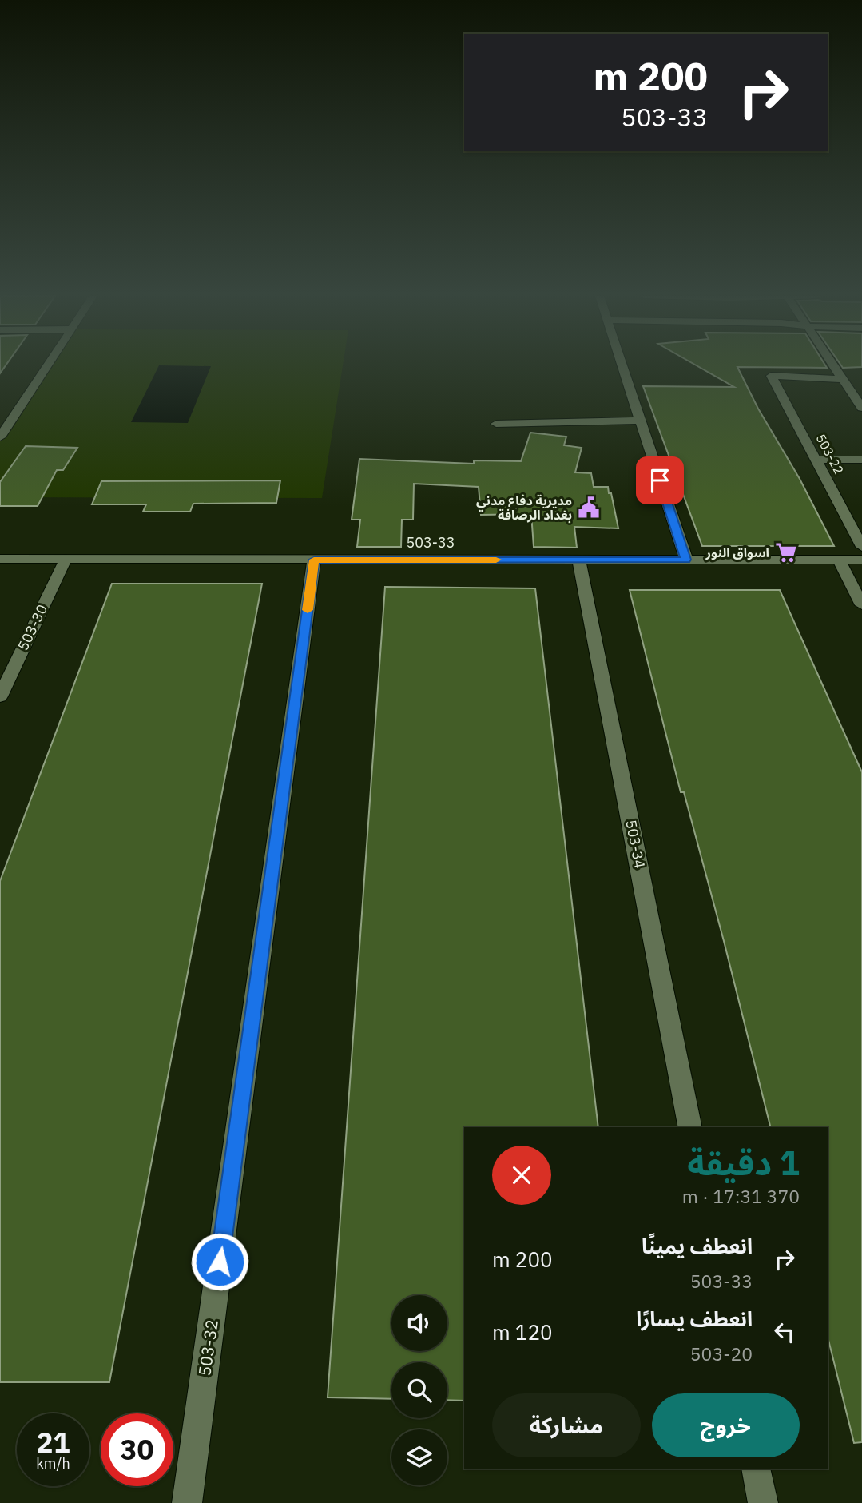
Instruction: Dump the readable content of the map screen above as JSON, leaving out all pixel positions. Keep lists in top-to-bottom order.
{
  "streets": {
    "street": [
      "503-22",
      "503-33",
      "503-30",
      "503-34",
      "503-32"
    ]
  },
  "crossings": [
    ["503-33", "503-30"],
    ["503-33", "503-34"],
    ["503-33", "503-32"]
  ],
  "places": {
    "public building": ["مديرية دفاع مدني بغداد الرصافة"],
    "supermarket": ["اسواق النور"]
  },
  "page": {
    "turn": ["200 m", "503-33"],
    "heading": ["1 دقيقة", "370 m · 17:31"],
    "list": [
      {
        "name": "انعطف يمينًا",
        "note": "503-33",
        "value": "200 m"
      },
      {
        "name": "انعطف يسارًا",
        "note": "503-20",
        "value": "120 m"
      }
    ],
    "buttons": ["خروج", "مشاركة"],
    "speed": "21 km/h",
    "limit": "30"
  }
}
